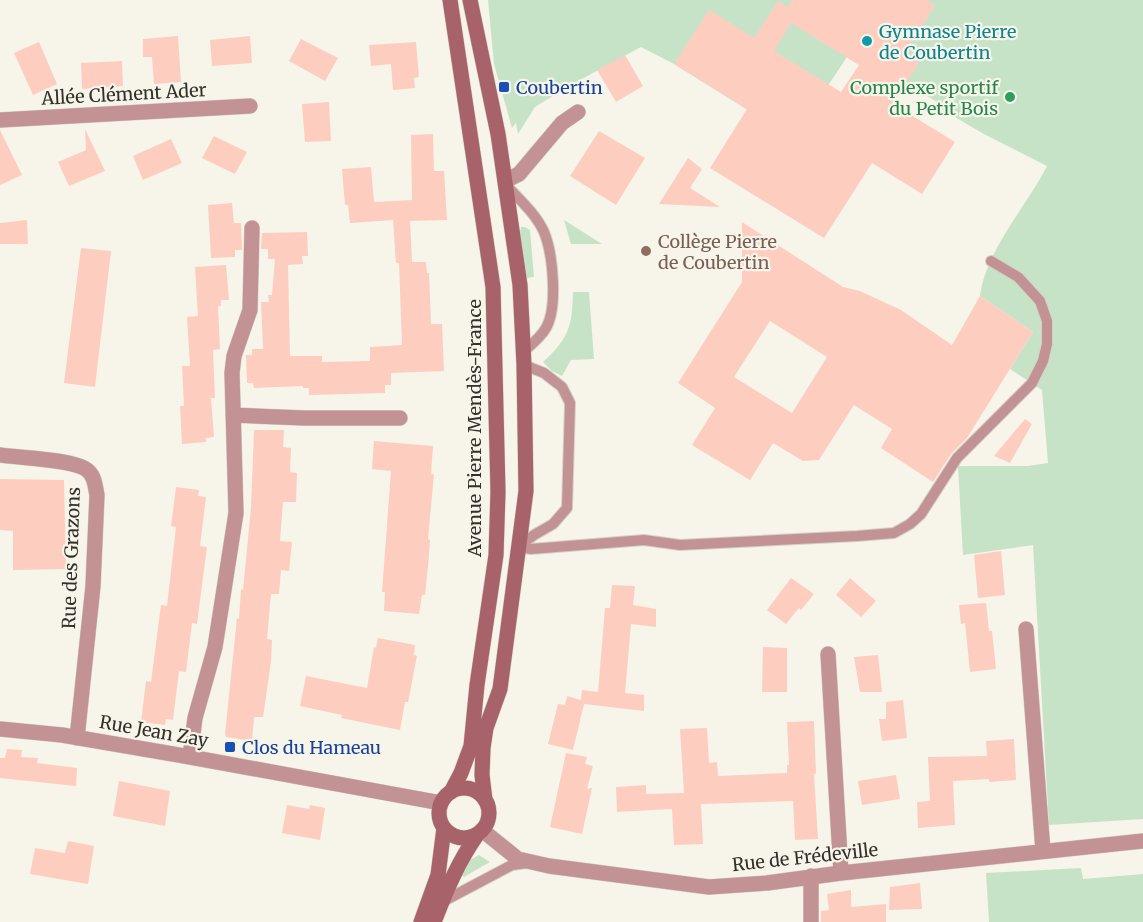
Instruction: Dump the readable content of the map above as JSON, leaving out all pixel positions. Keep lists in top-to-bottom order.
{
  "streets": {
    "street": [
      "Allée Clément Ader",
      "Avenue Pierre Mendès-France",
      "Rue des Grazons",
      "Rue Jean Zay",
      "Rue de Frédeville"
    ]
  },
  "crossings": [
    ["Avenue Pierre Mendès-France", "Rue Jean Zay"],
    ["Avenue Pierre Mendès-France", "Rue de Frédeville"],
    ["Rue des Grazons", "Rue Jean Zay"],
    ["Rue Jean Zay", "Rue de Frédeville"]
  ],
  "places": {
    "other": ["Gymnase Pierre de Coubertin", "Complexe sportif du Petit Bois", "Collège Pierre de Coubertin"],
    "transit": ["Coubertin", "Clos du Hameau"]
  }
}
